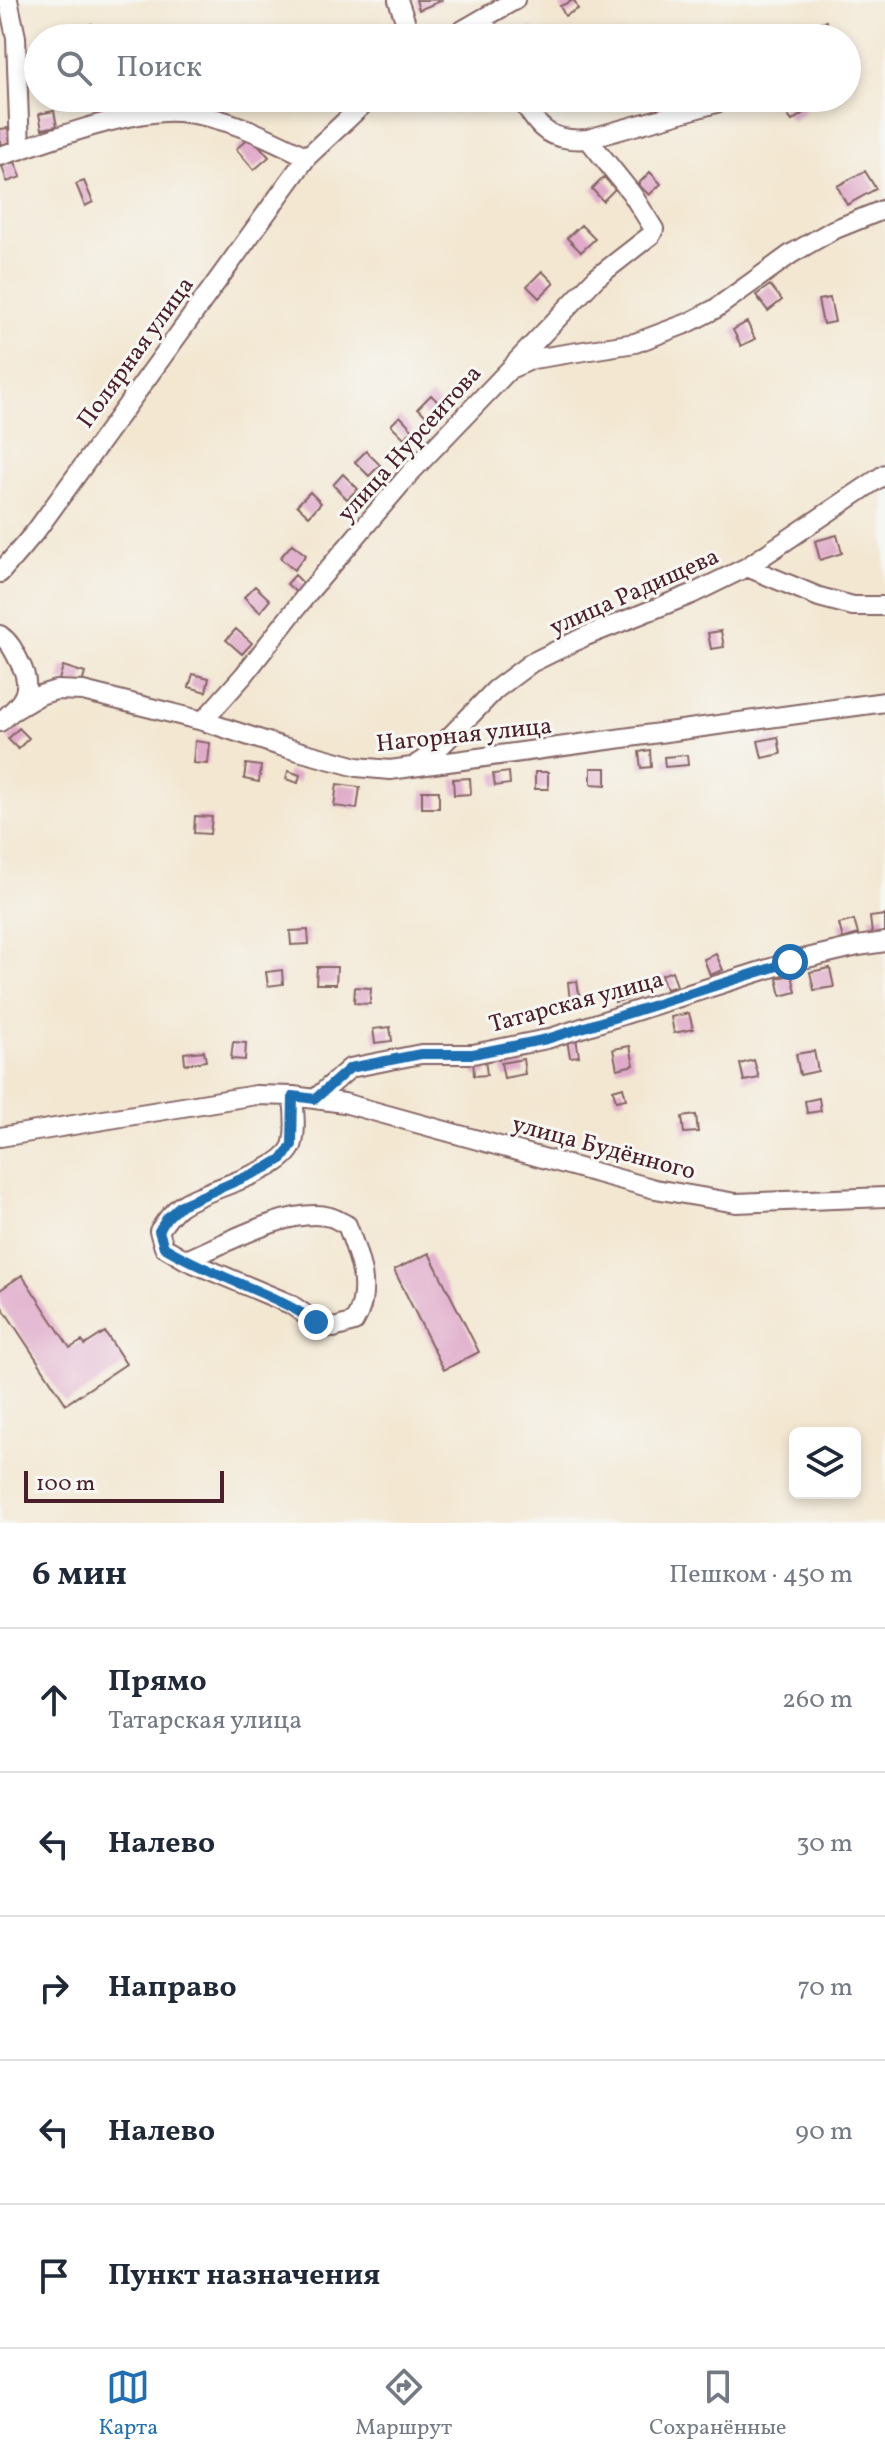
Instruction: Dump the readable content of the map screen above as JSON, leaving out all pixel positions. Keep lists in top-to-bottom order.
{
  "streets": {
    "street": [
      "Полярная улица",
      "улица Нурсеитова",
      "улица Радищева",
      "Нагорная улица",
      "Татарская улица",
      "улица Будённого"
    ]
  },
  "crossings": [
    ["улица Нурсеитова", "Нагорная улица"],
    ["улица Радищева", "Нагорная улица"],
    ["Татарская улица", "улица Будённого"]
  ],
  "scale_bar": "100 m",
  "page": {
    "search": "Поиск",
    "scale": "100 m",
    "heading": ["6 мин", "Пешком · 450 m"],
    "list": [
      ["Прямо", "Татарская улица", "260 m"],
      ["Налево", "30 m"],
      ["Направо", "70 m"],
      ["Налево", "90 m"],
      "Пункт назначения"
    ],
    "nav": ["Карта", "Маршрут", "Сохранённые"]
  }
}
